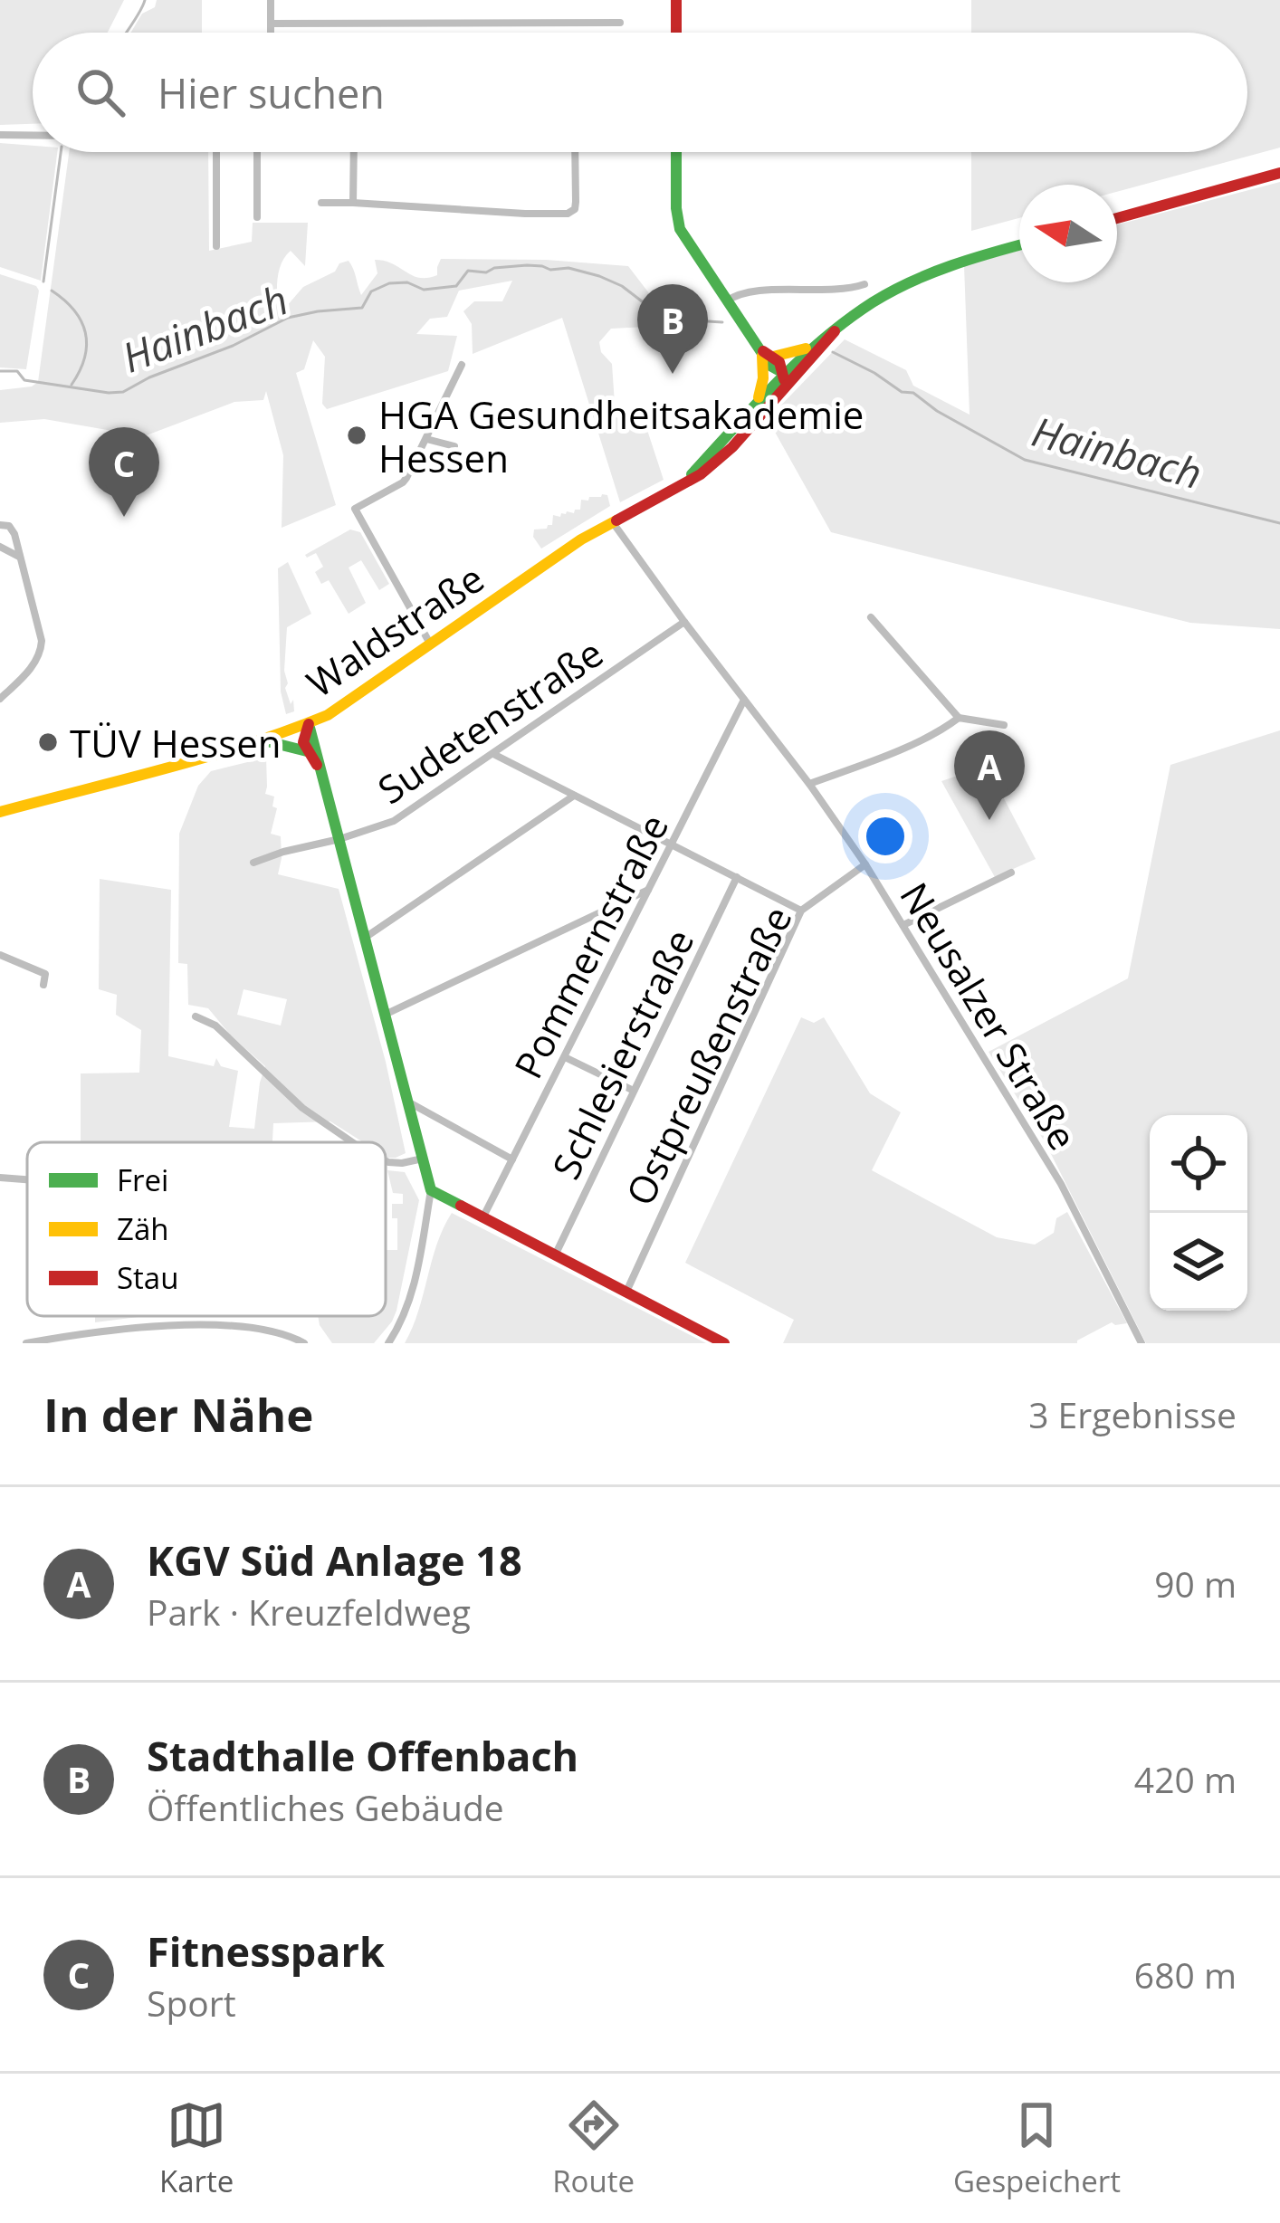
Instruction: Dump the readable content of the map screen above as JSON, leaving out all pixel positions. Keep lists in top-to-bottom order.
{
  "streets": {
    "main road": ["Waldstraße"],
    "street": [
      "Sudetenstraße",
      "Pommernstraße",
      "Neusalzer Straße",
      "Schlesierstraße",
      "Ostpreußenstraße"
    ]
  },
  "crossings": [
    ["Waldstraße", "Neusalzer Straße"],
    ["Sudetenstraße", "Neusalzer Straße"],
    ["Pommernstraße", "Neusalzer Straße"],
    ["Neusalzer Straße", "Ostpreußenstraße"]
  ],
  "water": ["Hainbach"],
  "places": ["HGA Gesundheitsakademie Hessen", "TÜV Hessen"],
  "legend": ["Frei", "Zäh", "Stau"],
  "north": "left",
  "page": {
    "search": "Hier suchen",
    "pins": ["B", "C", "A"],
    "heading": ["In der Nähe", "3 Ergebnisse"],
    "list": [
      {
        "mark": "A",
        "name": "KGV Süd Anlage 18",
        "note": "Park · Kreuzfeldweg",
        "value": "90 m"
      },
      {
        "mark": "B",
        "name": "Stadthalle Offenbach",
        "note": "Öffentliches Gebäude",
        "value": "420 m"
      },
      {
        "mark": "C",
        "name": "Fitnesspark",
        "note": "Sport",
        "value": "680 m"
      }
    ],
    "nav": ["Karte", "Route", "Gespeichert"]
  }
}
